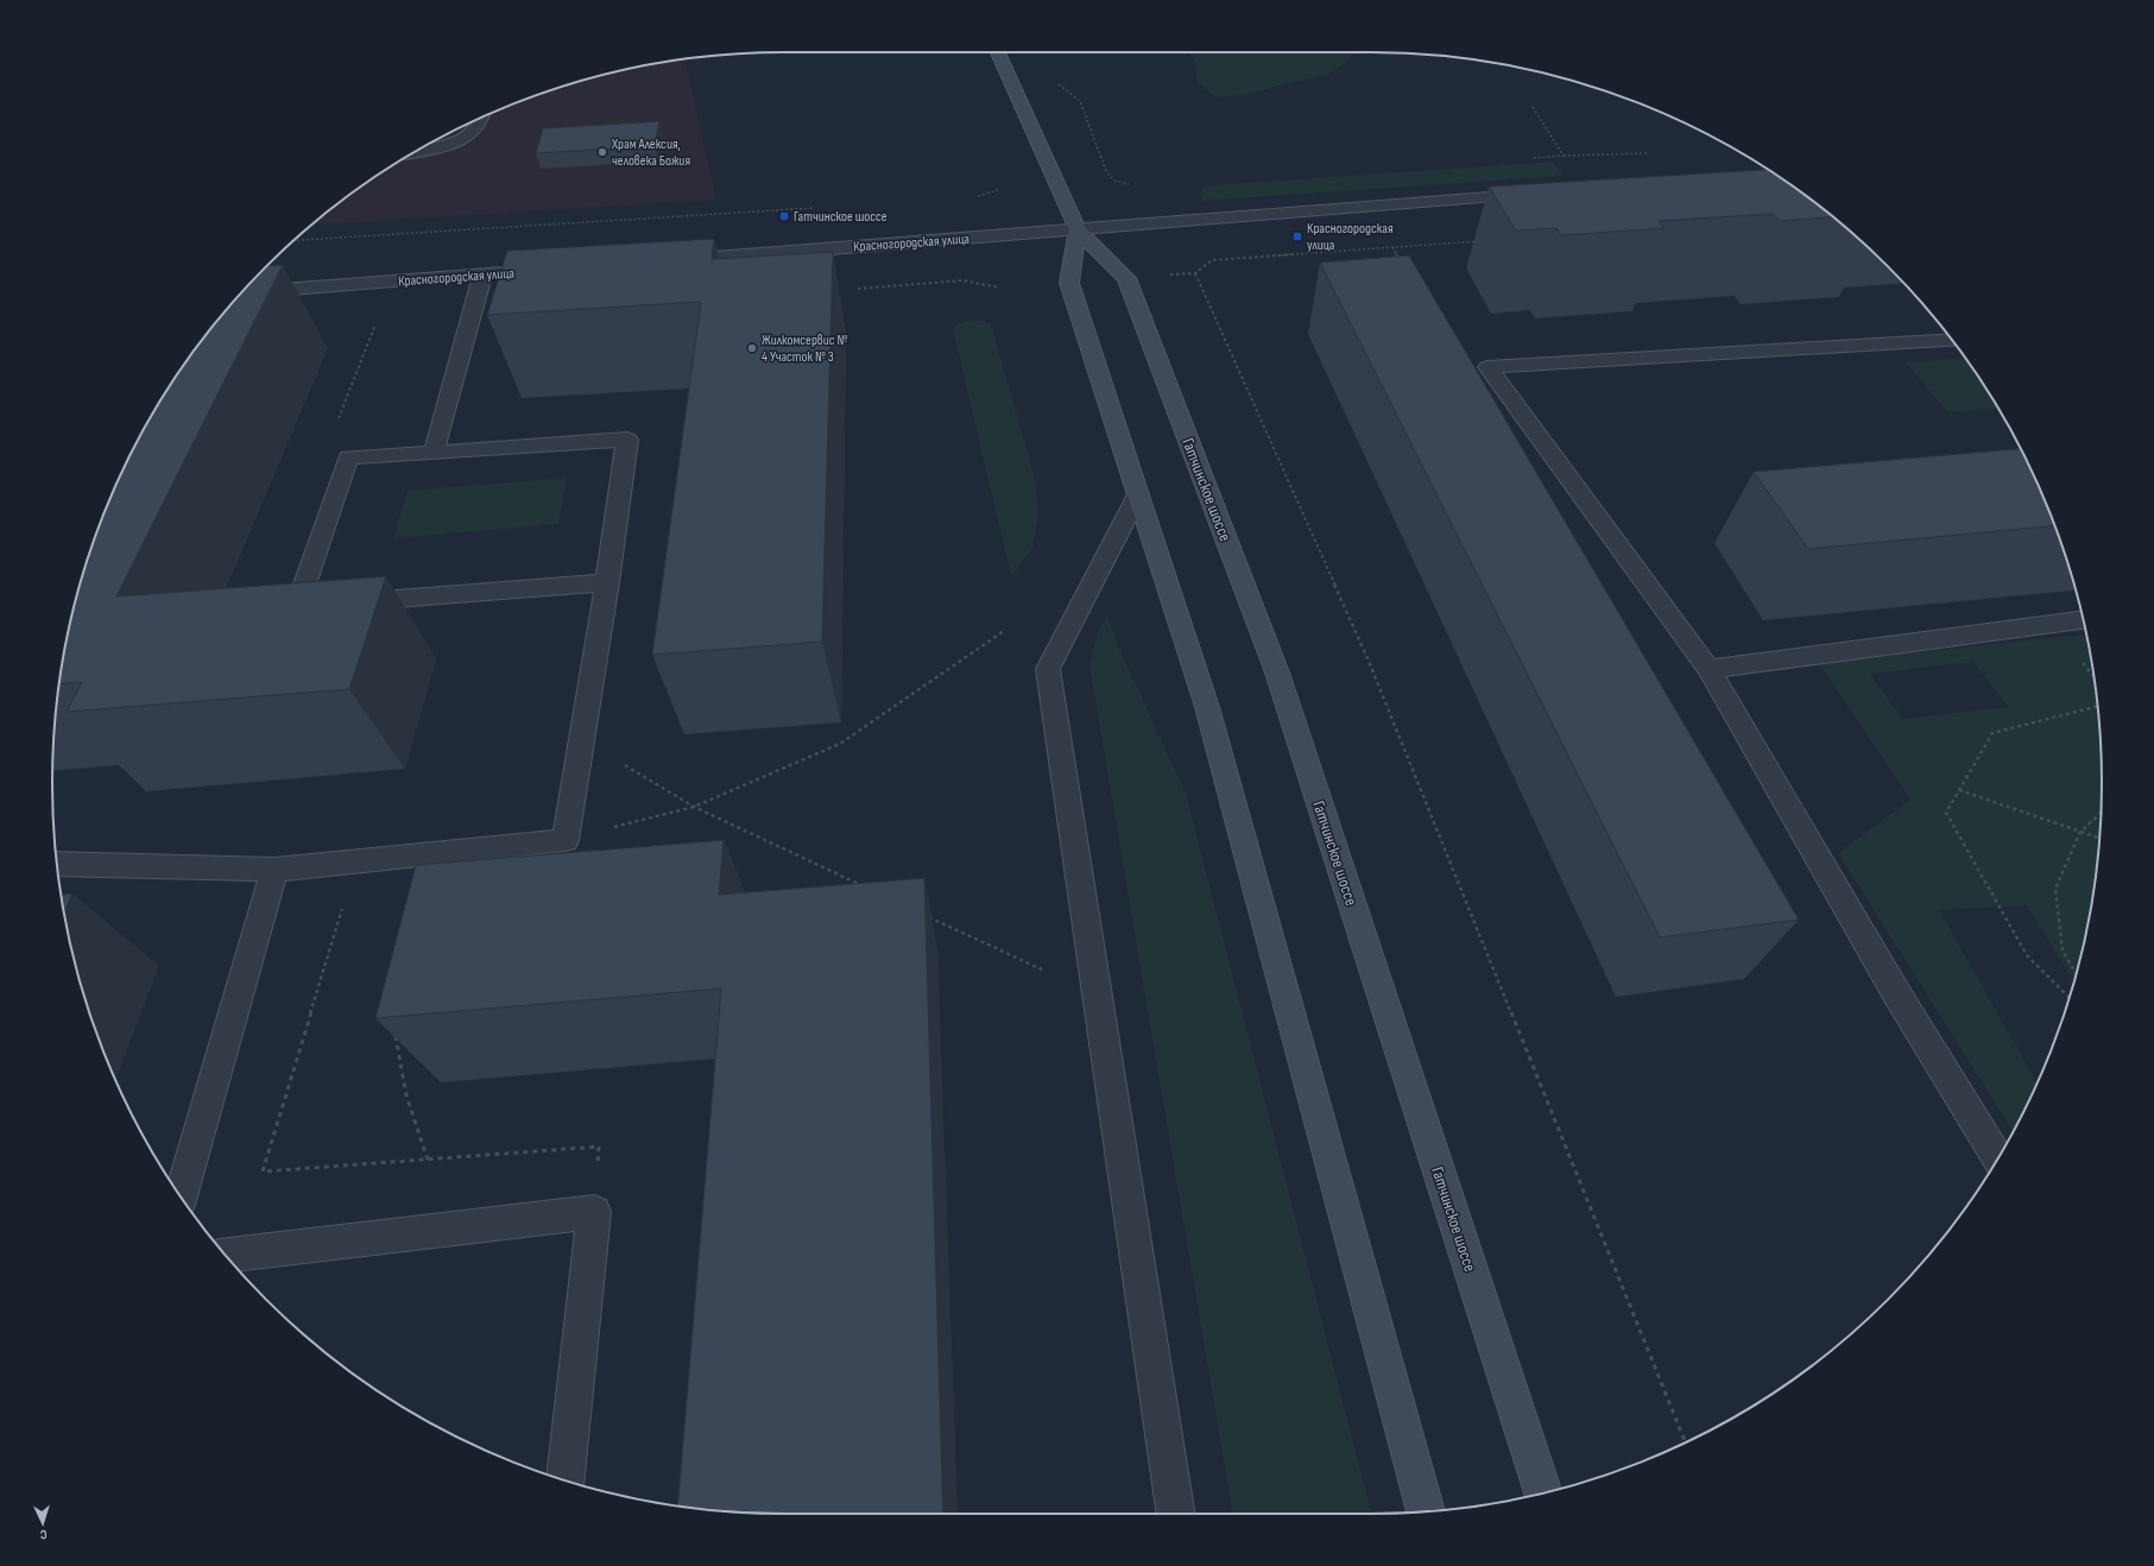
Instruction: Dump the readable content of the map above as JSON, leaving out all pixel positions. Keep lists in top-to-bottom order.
{
  "streets": {
    "main road": ["Гатчинское шоссе"],
    "street": ["Красногородская улица"]
  },
  "crossings": [
    ["Красногородская улица", "Гатчинское шоссе"]
  ],
  "places": {
    "other": ["Храм Алексия, человека Божия", "Жилкомсервис № 4 Участок № 3"],
    "transit": ["Гатчинское шоссе", "Красногородская улица"]
  },
  "north": "bottom"
}
